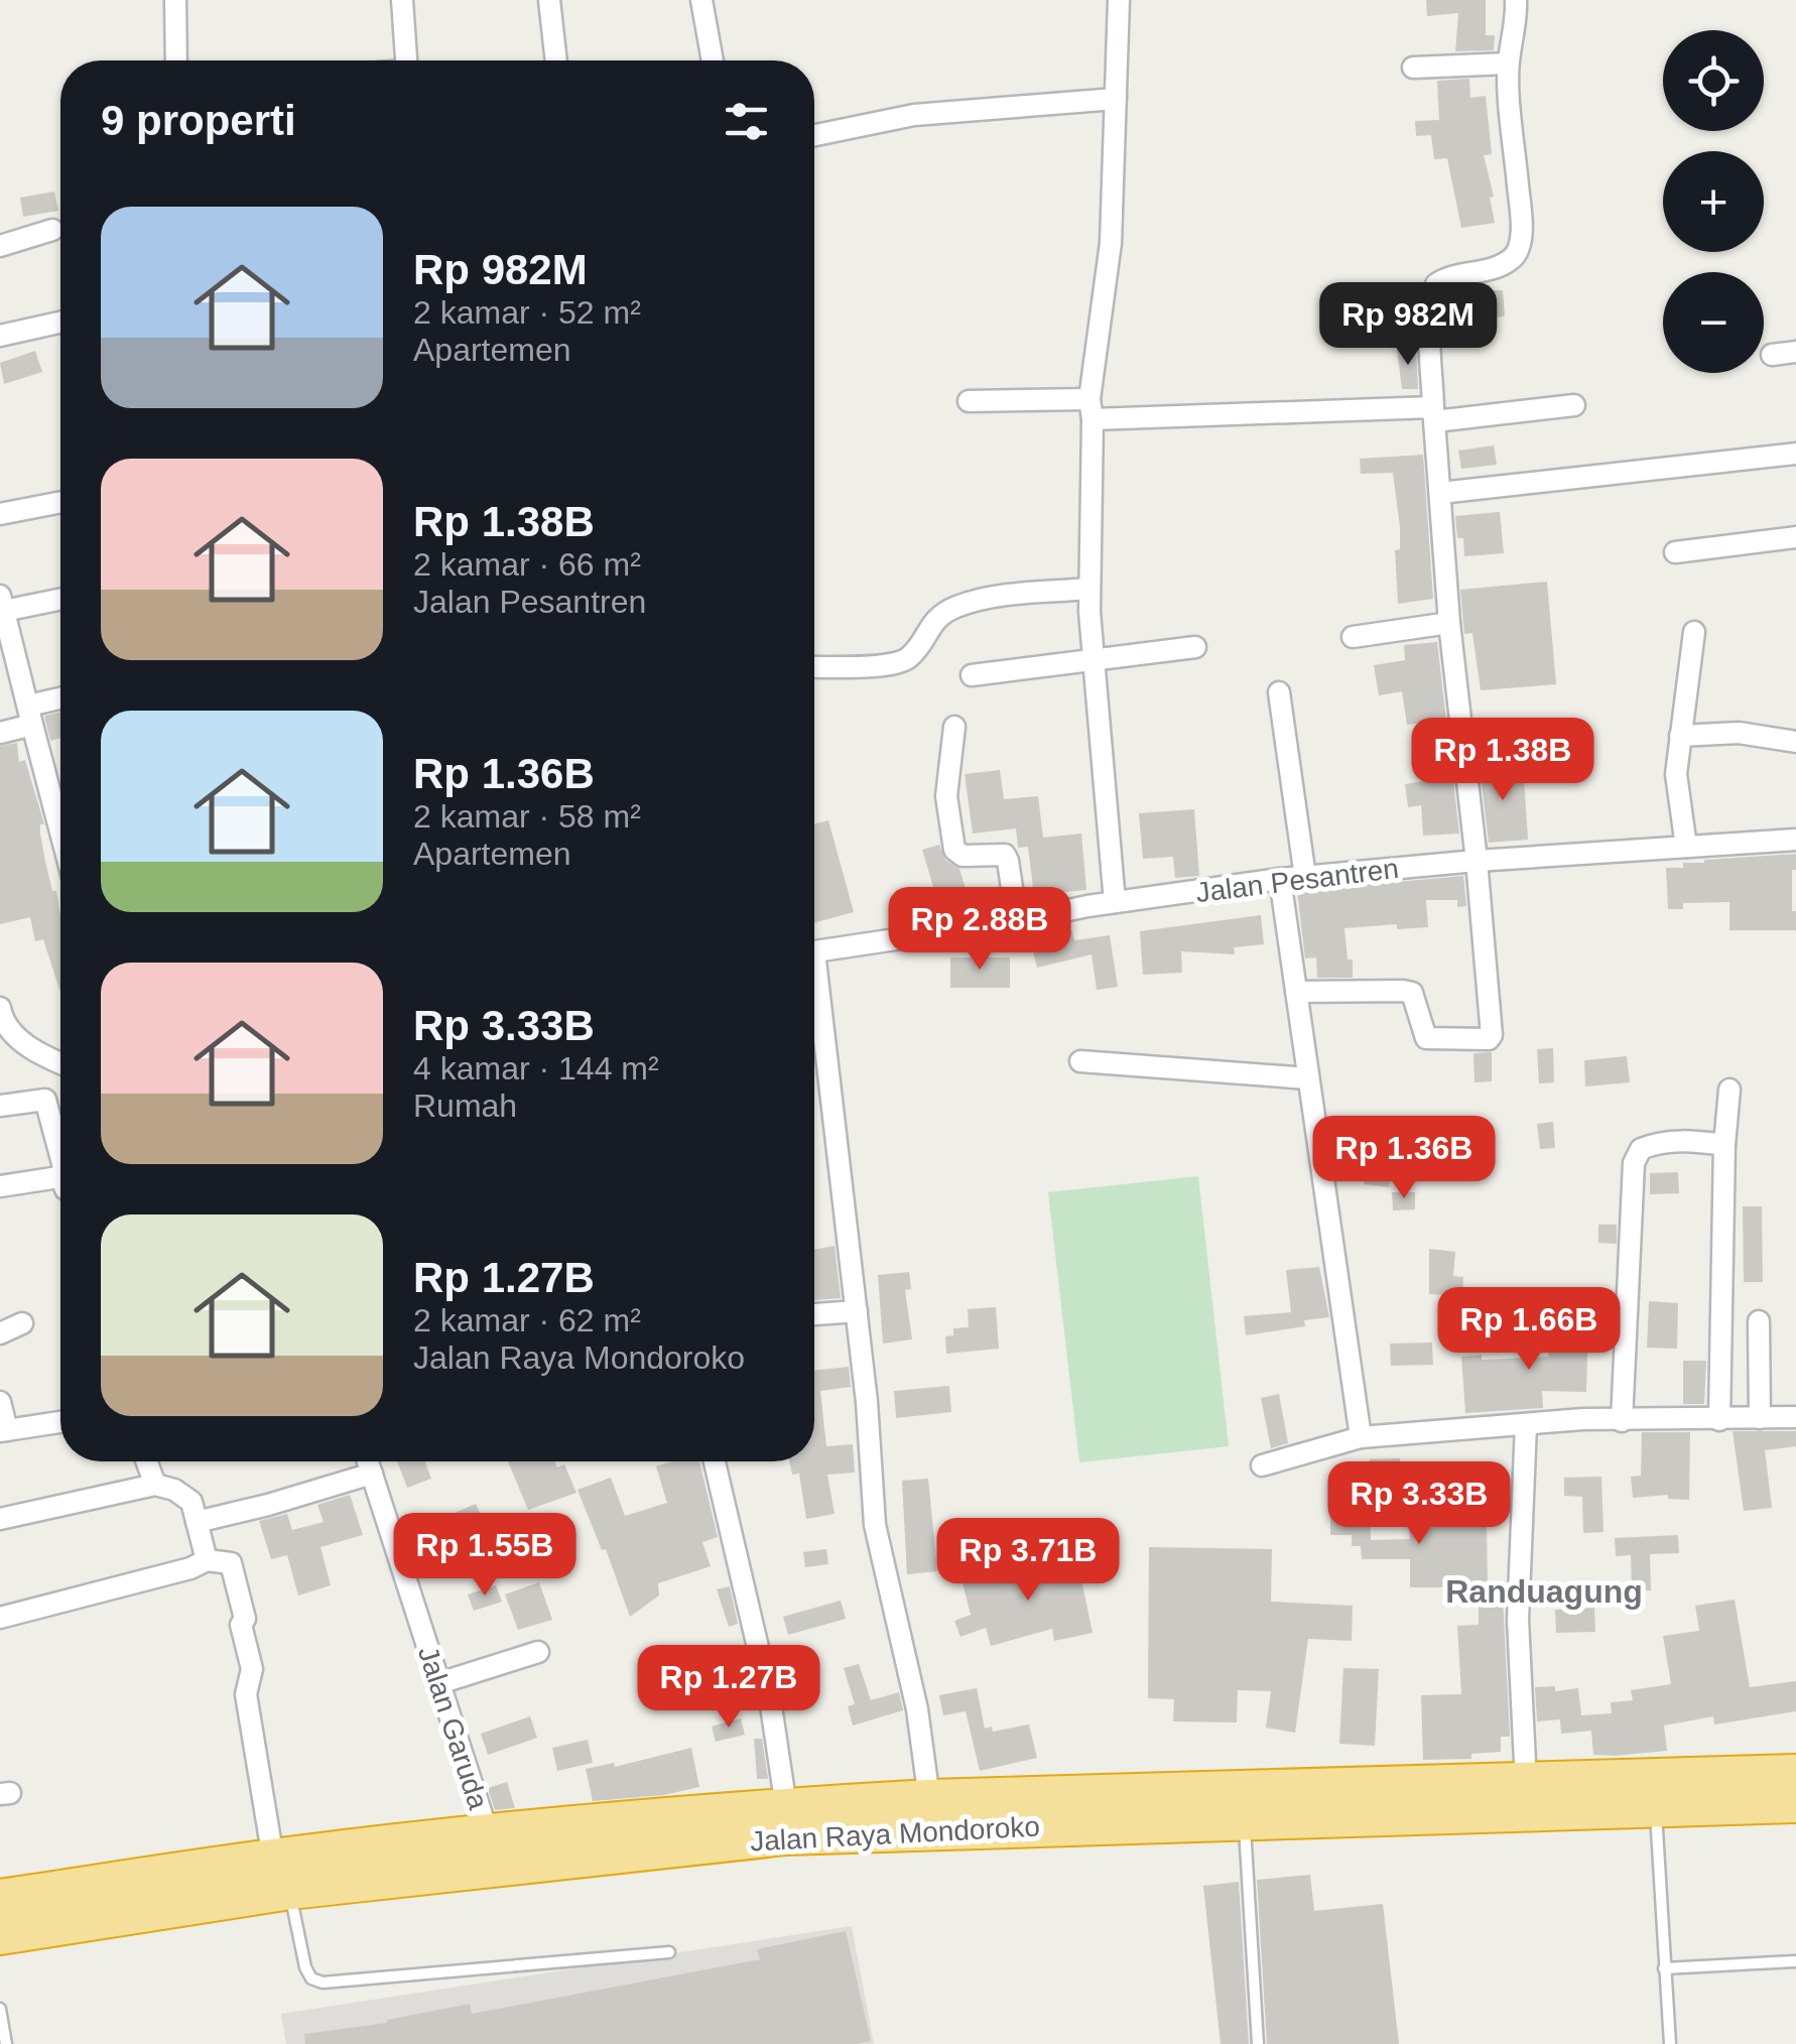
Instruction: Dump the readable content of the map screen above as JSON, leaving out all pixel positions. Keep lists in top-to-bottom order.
{
  "streets": {
    "highway": ["Jalan Raya Mondoroko"],
    "street": ["Jalan Pesantren", "Jalan Garuda"]
  },
  "crossings": [
    ["Jalan Garuda", "Jalan Raya Mondoroko"]
  ],
  "districts": ["Randuagung"],
  "page": {
    "map_buttons": ["+", "−"],
    "heading": "9 properti",
    "list": [
      {
        "name": "Rp 982M",
        "note": "2 kamar · 52 m² · Apartemen"
      },
      {
        "name": "Rp 1.38B",
        "note": "2 kamar · 66 m² · Jalan Pesantren"
      },
      {
        "name": "Rp 1.36B",
        "note": "2 kamar · 58 m² · Apartemen"
      },
      {
        "name": "Rp 3.33B",
        "note": "4 kamar · 144 m² · Rumah"
      },
      {
        "name": "Rp 1.27B",
        "note": "2 kamar · 62 m² · Jalan Raya Mondoroko"
      }
    ],
    "price": [
      "Rp 982M",
      "Rp 1.38B",
      "Rp 2.88B",
      "Rp 1.36B",
      "Rp 1.66B",
      "Rp 3.33B",
      "Rp 1.55B",
      "Rp 3.71B",
      "Rp 1.27B"
    ]
  }
}
